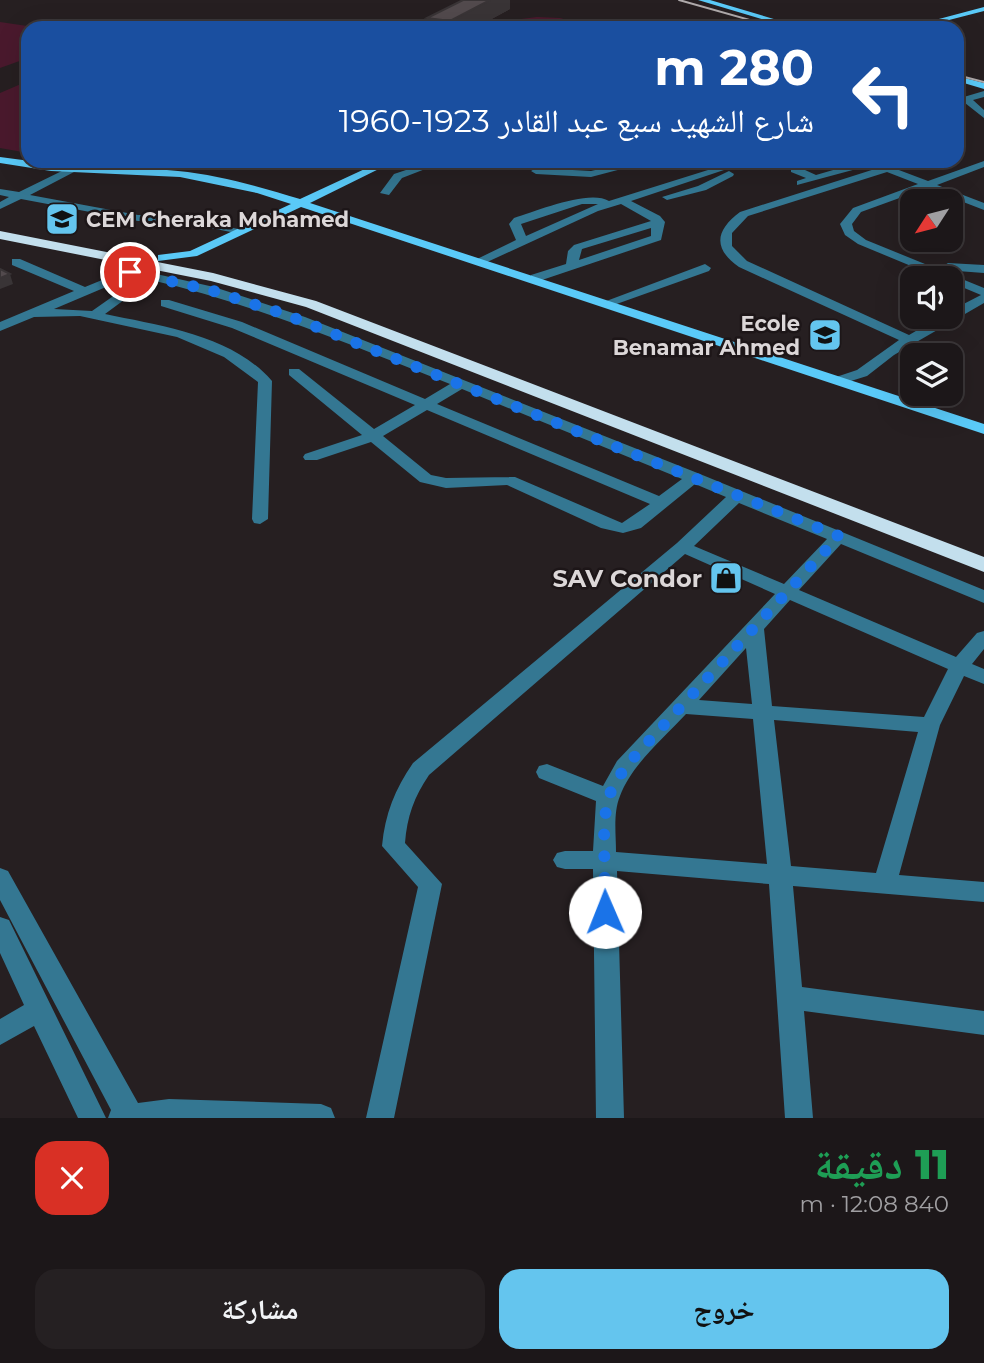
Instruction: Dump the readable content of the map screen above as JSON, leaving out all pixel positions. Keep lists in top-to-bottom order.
{
  "places": {
    "school or university": ["CEM Cheraka Mohamed", "Ecole Benamar Ahmed"],
    "shop": ["SAV Condor"]
  },
  "north": "bottom left",
  "page": {
    "turn": ["280 m", "شارع الشهيد سبع عبد القادر 1923-1960"],
    "heading": ["11 دقيقة", "840 m · 12:08"],
    "buttons": ["خروج", "مشاركة"]
  }
}
